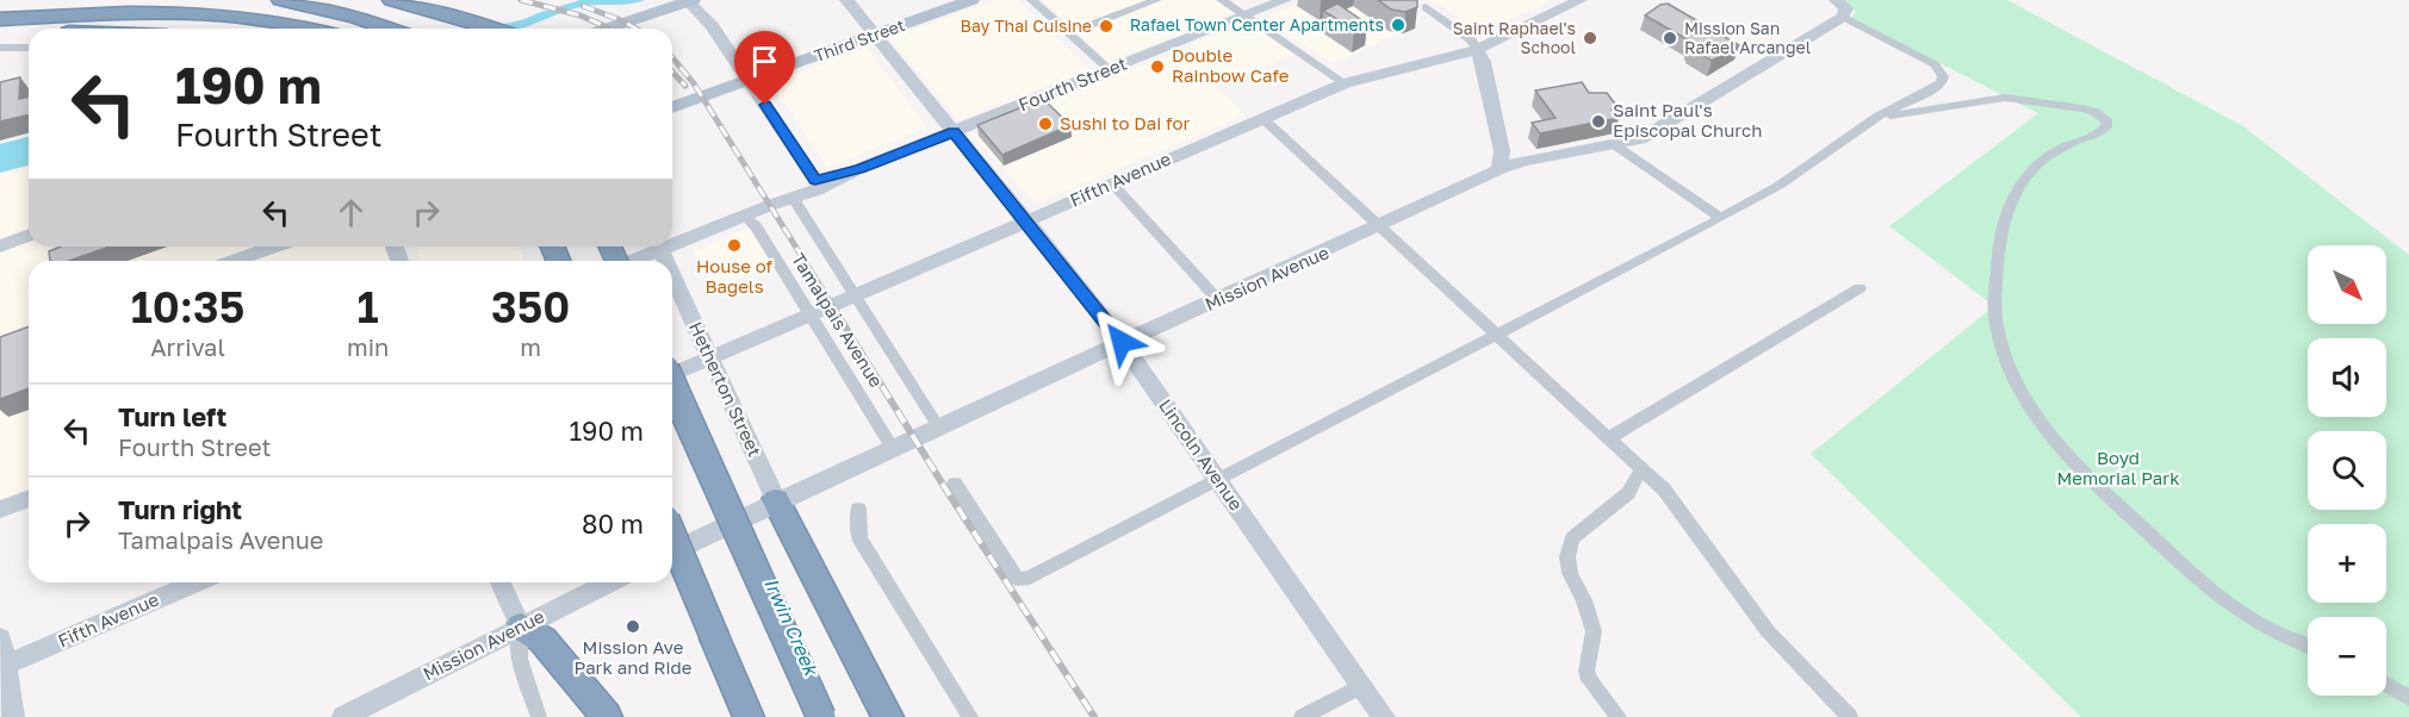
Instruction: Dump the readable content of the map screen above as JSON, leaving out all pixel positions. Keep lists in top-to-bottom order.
{
  "streets": {
    "main road": ["Third Street"],
    "street": [
      "Fourth Street",
      "Fifth Avenue",
      "Mission Avenue",
      "Tamalpais Avenue",
      "Hetherton Street",
      "Lincoln Avenue"
    ]
  },
  "crossings": [
    ["Third Street", "Lincoln Avenue"],
    ["Fourth Street", "Tamalpais Avenue"],
    ["Fourth Street", "Lincoln Avenue"],
    ["Fifth Avenue", "Tamalpais Avenue"],
    ["Fifth Avenue", "Hetherton Street"],
    ["Fifth Avenue", "Lincoln Avenue"],
    ["Mission Avenue", "Tamalpais Avenue"],
    ["Mission Avenue", "Hetherton Street"],
    ["Mission Avenue", "Lincoln Avenue"]
  ],
  "water": ["Irwin Creek"],
  "parks": ["Boyd Memorial Park"],
  "places": [
    "Rafael Town Center Apartments",
    "Bay Thai Cuisine",
    "Saint Raphael's School",
    "Mission San Rafael Arcangel",
    "Double Rainbow Cafe",
    "Saint Paul's Episcopal Church",
    "Sushi to Dai for",
    "House of Bagels",
    "Mission Ave Park and Ride"
  ],
  "north": "bottom right",
  "page": {
    "turn": ["190 m", "Fourth Street"],
    "map_buttons": ["+", "−"],
    "eta": [
      "10:35",
      "Arrival",
      "1",
      "min",
      "350",
      "m"
    ],
    "list": [
      {
        "name": "Turn left",
        "note": "Fourth Street",
        "value": "190 m"
      },
      {
        "name": "Turn right",
        "note": "Tamalpais Avenue",
        "value": "80 m"
      }
    ]
  }
}
